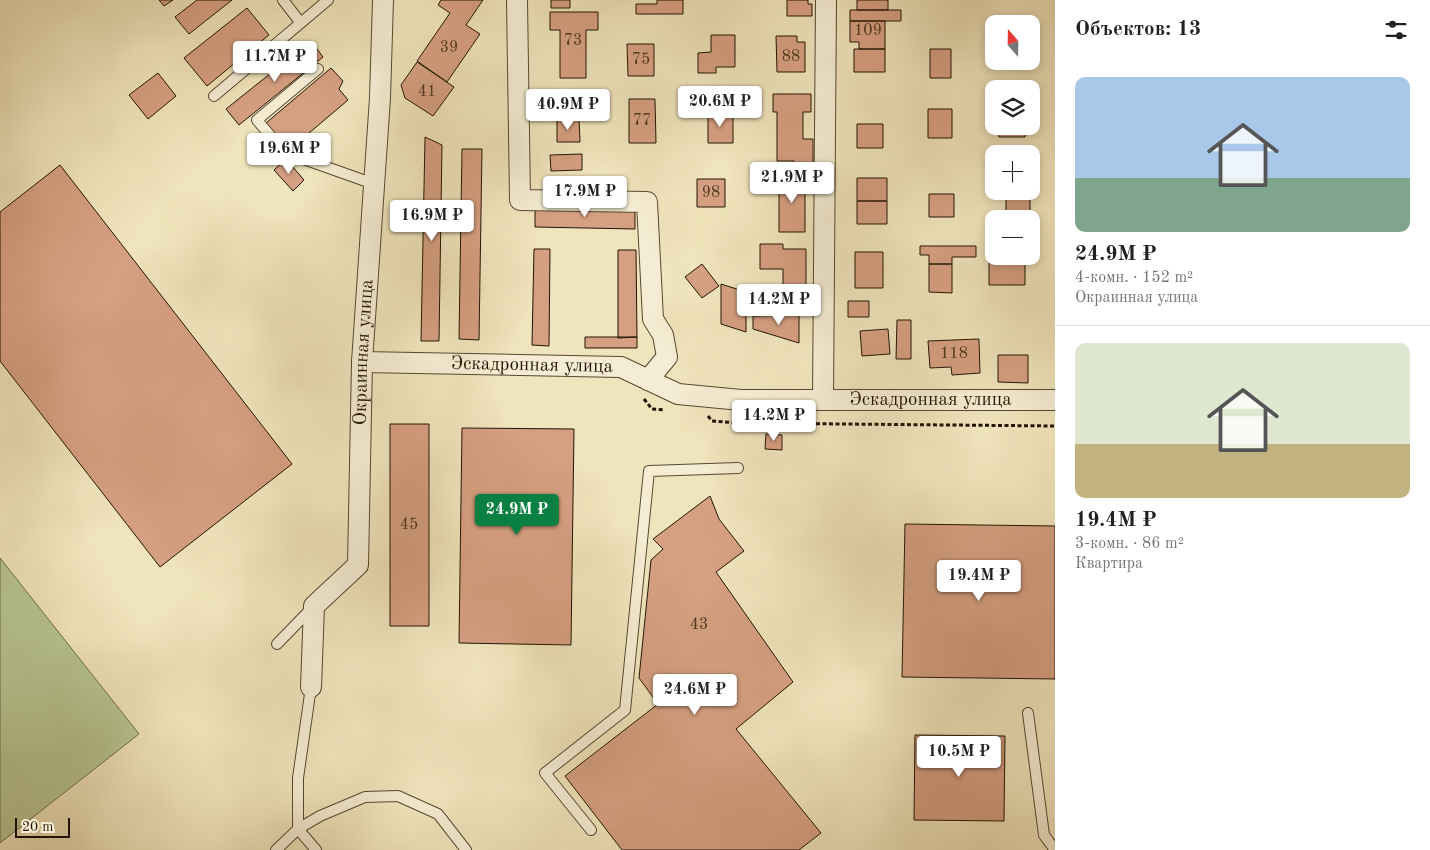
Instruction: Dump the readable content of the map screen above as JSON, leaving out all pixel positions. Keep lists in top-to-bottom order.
{
  "streets": {
    "street": ["Окраинная улица", "Эскадронная улица"]
  },
  "crossings": [
    ["Окраинная улица", "Эскадронная улица"]
  ],
  "house_numbers": [
    "109",
    "73",
    "39",
    "88",
    "75",
    "41",
    "77",
    "98",
    "118",
    "45",
    "43"
  ],
  "scale_bar": "20 m",
  "north": "top",
  "page": {
    "heading": "Объектов: 13",
    "map_buttons": ["+", "−"],
    "price": [
      "11.7M ₽",
      "20.6M ₽",
      "40.9M ₽",
      "19.6M ₽",
      "21.9M ₽",
      "17.9M ₽",
      "16.9M ₽",
      "14.2M ₽",
      "14.2M ₽",
      "24.9M ₽",
      "19.4M ₽",
      "24.6M ₽",
      "10.5M ₽"
    ],
    "list": [
      {
        "name": "24.9M ₽",
        "note": "4-комн. · 152 m² · Окраинная улица"
      },
      {
        "name": "19.4M ₽",
        "note": "3-комн. · 86 m² · Квартира"
      }
    ],
    "scale": "20 m"
  }
}
